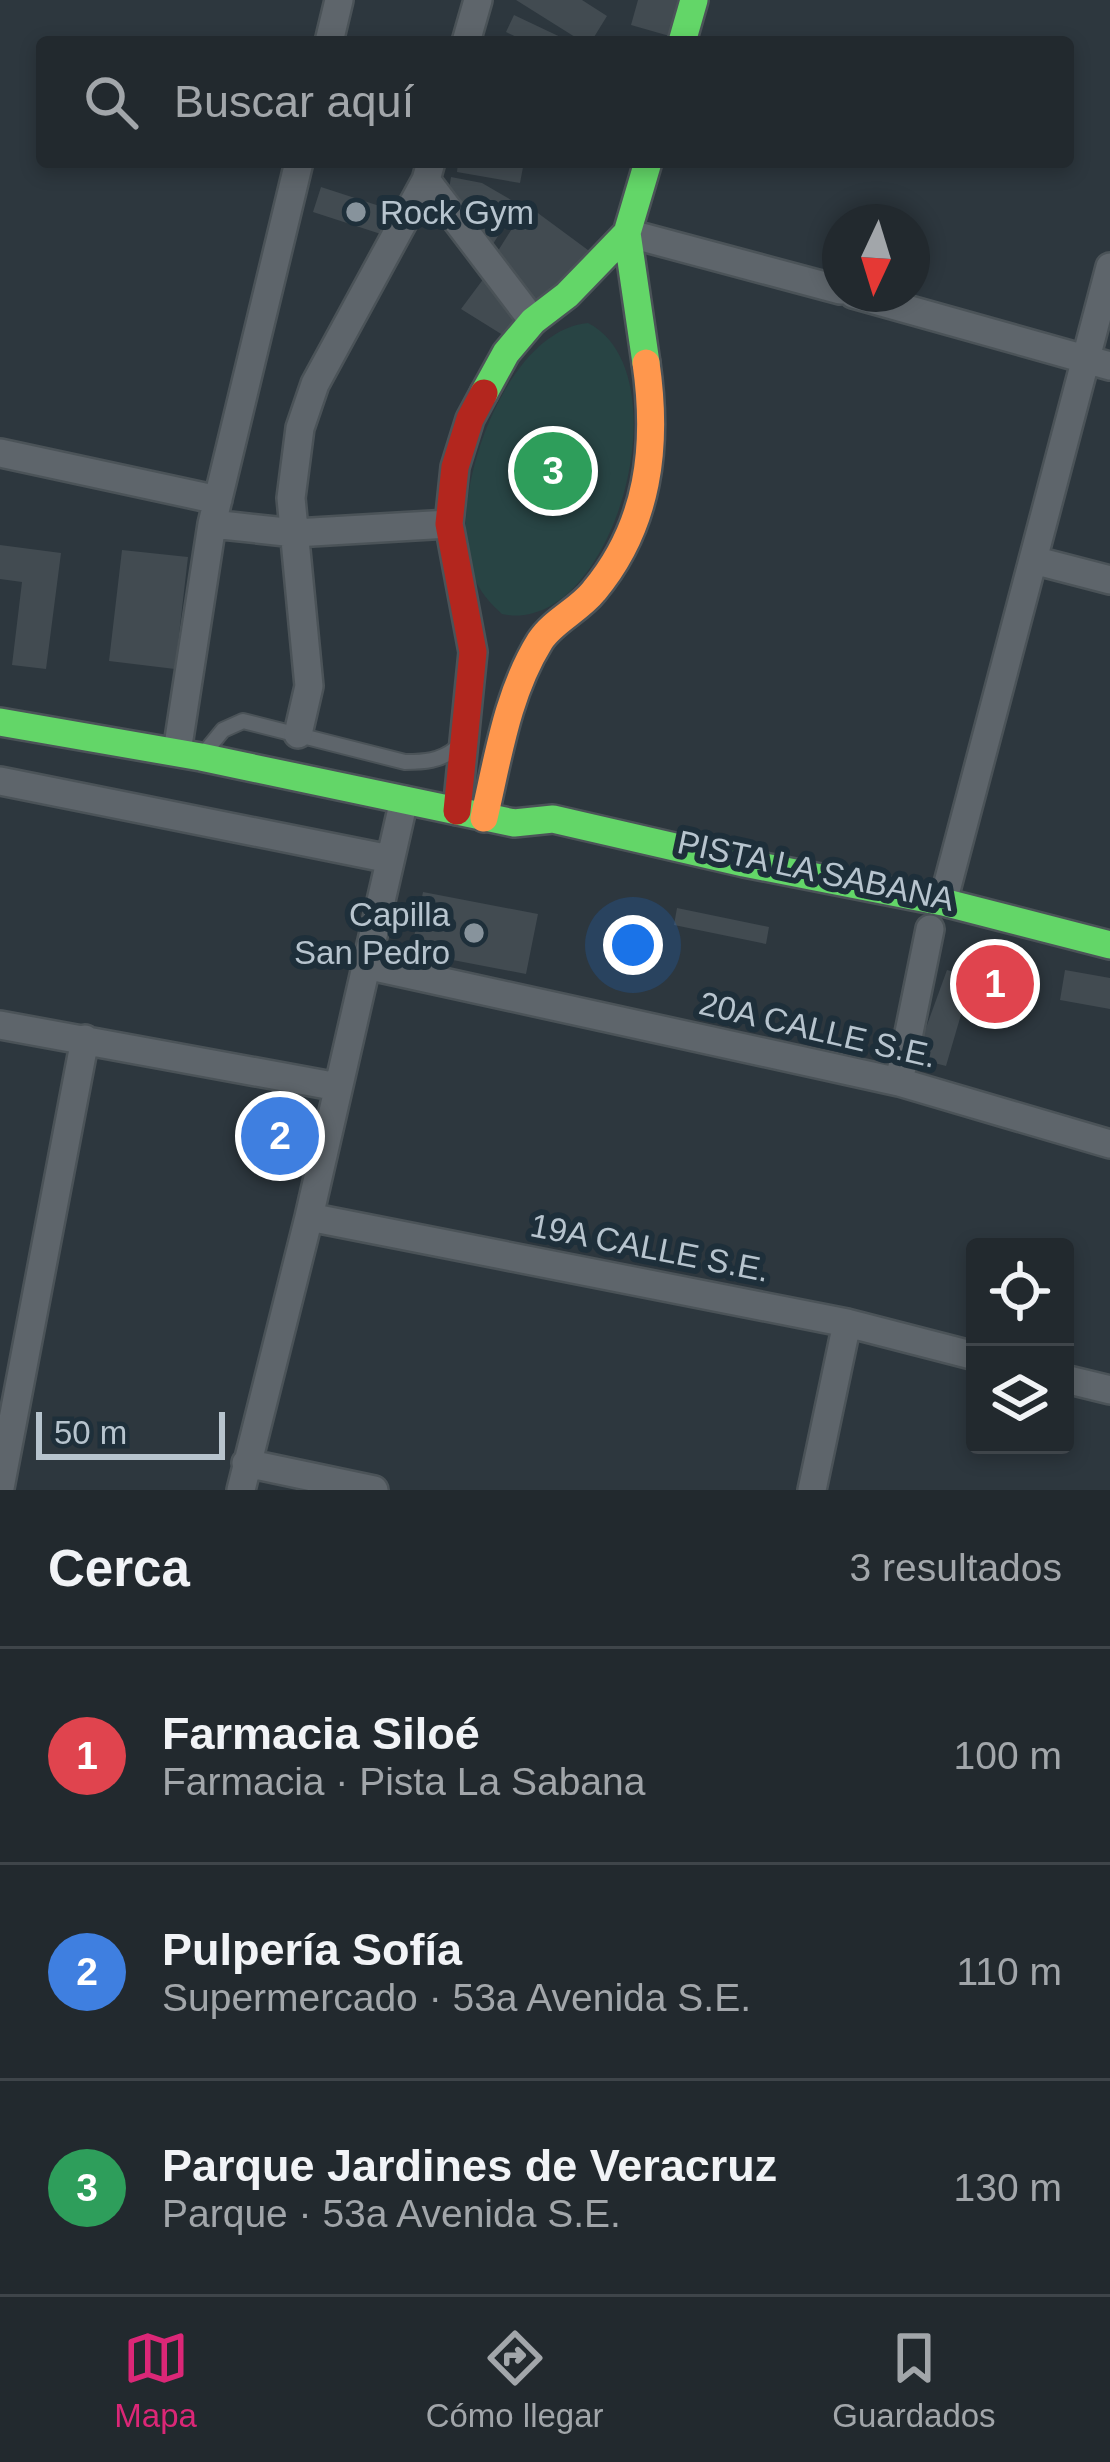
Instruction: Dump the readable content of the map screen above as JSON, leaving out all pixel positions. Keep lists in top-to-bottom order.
{
  "streets": {
    "street": ["PISTA LA SABANA", "20A CALLE S.E.", "19A CALLE S.E."]
  },
  "places": ["Rock Gym", "Capilla San Pedro"],
  "scale_bar": "50 m",
  "north": "bottom",
  "page": {
    "search": "Buscar aquí",
    "pins": ["3", "1", "2"],
    "scale": "50 m",
    "heading": ["Cerca", "3 resultados"],
    "list": [
      {
        "mark": "1",
        "name": "Farmacia Siloé",
        "note": "Farmacia · Pista La Sabana",
        "value": "100 m"
      },
      {
        "mark": "2",
        "name": "Pulpería Sofía",
        "note": "Supermercado · 53a Avenida S.E.",
        "value": "110 m"
      },
      {
        "mark": "3",
        "name": "Parque Jardines de Veracruz",
        "note": "Parque · 53a Avenida S.E.",
        "value": "130 m"
      }
    ],
    "nav": ["Mapa", "Cómo llegar", "Guardados"]
  }
}
